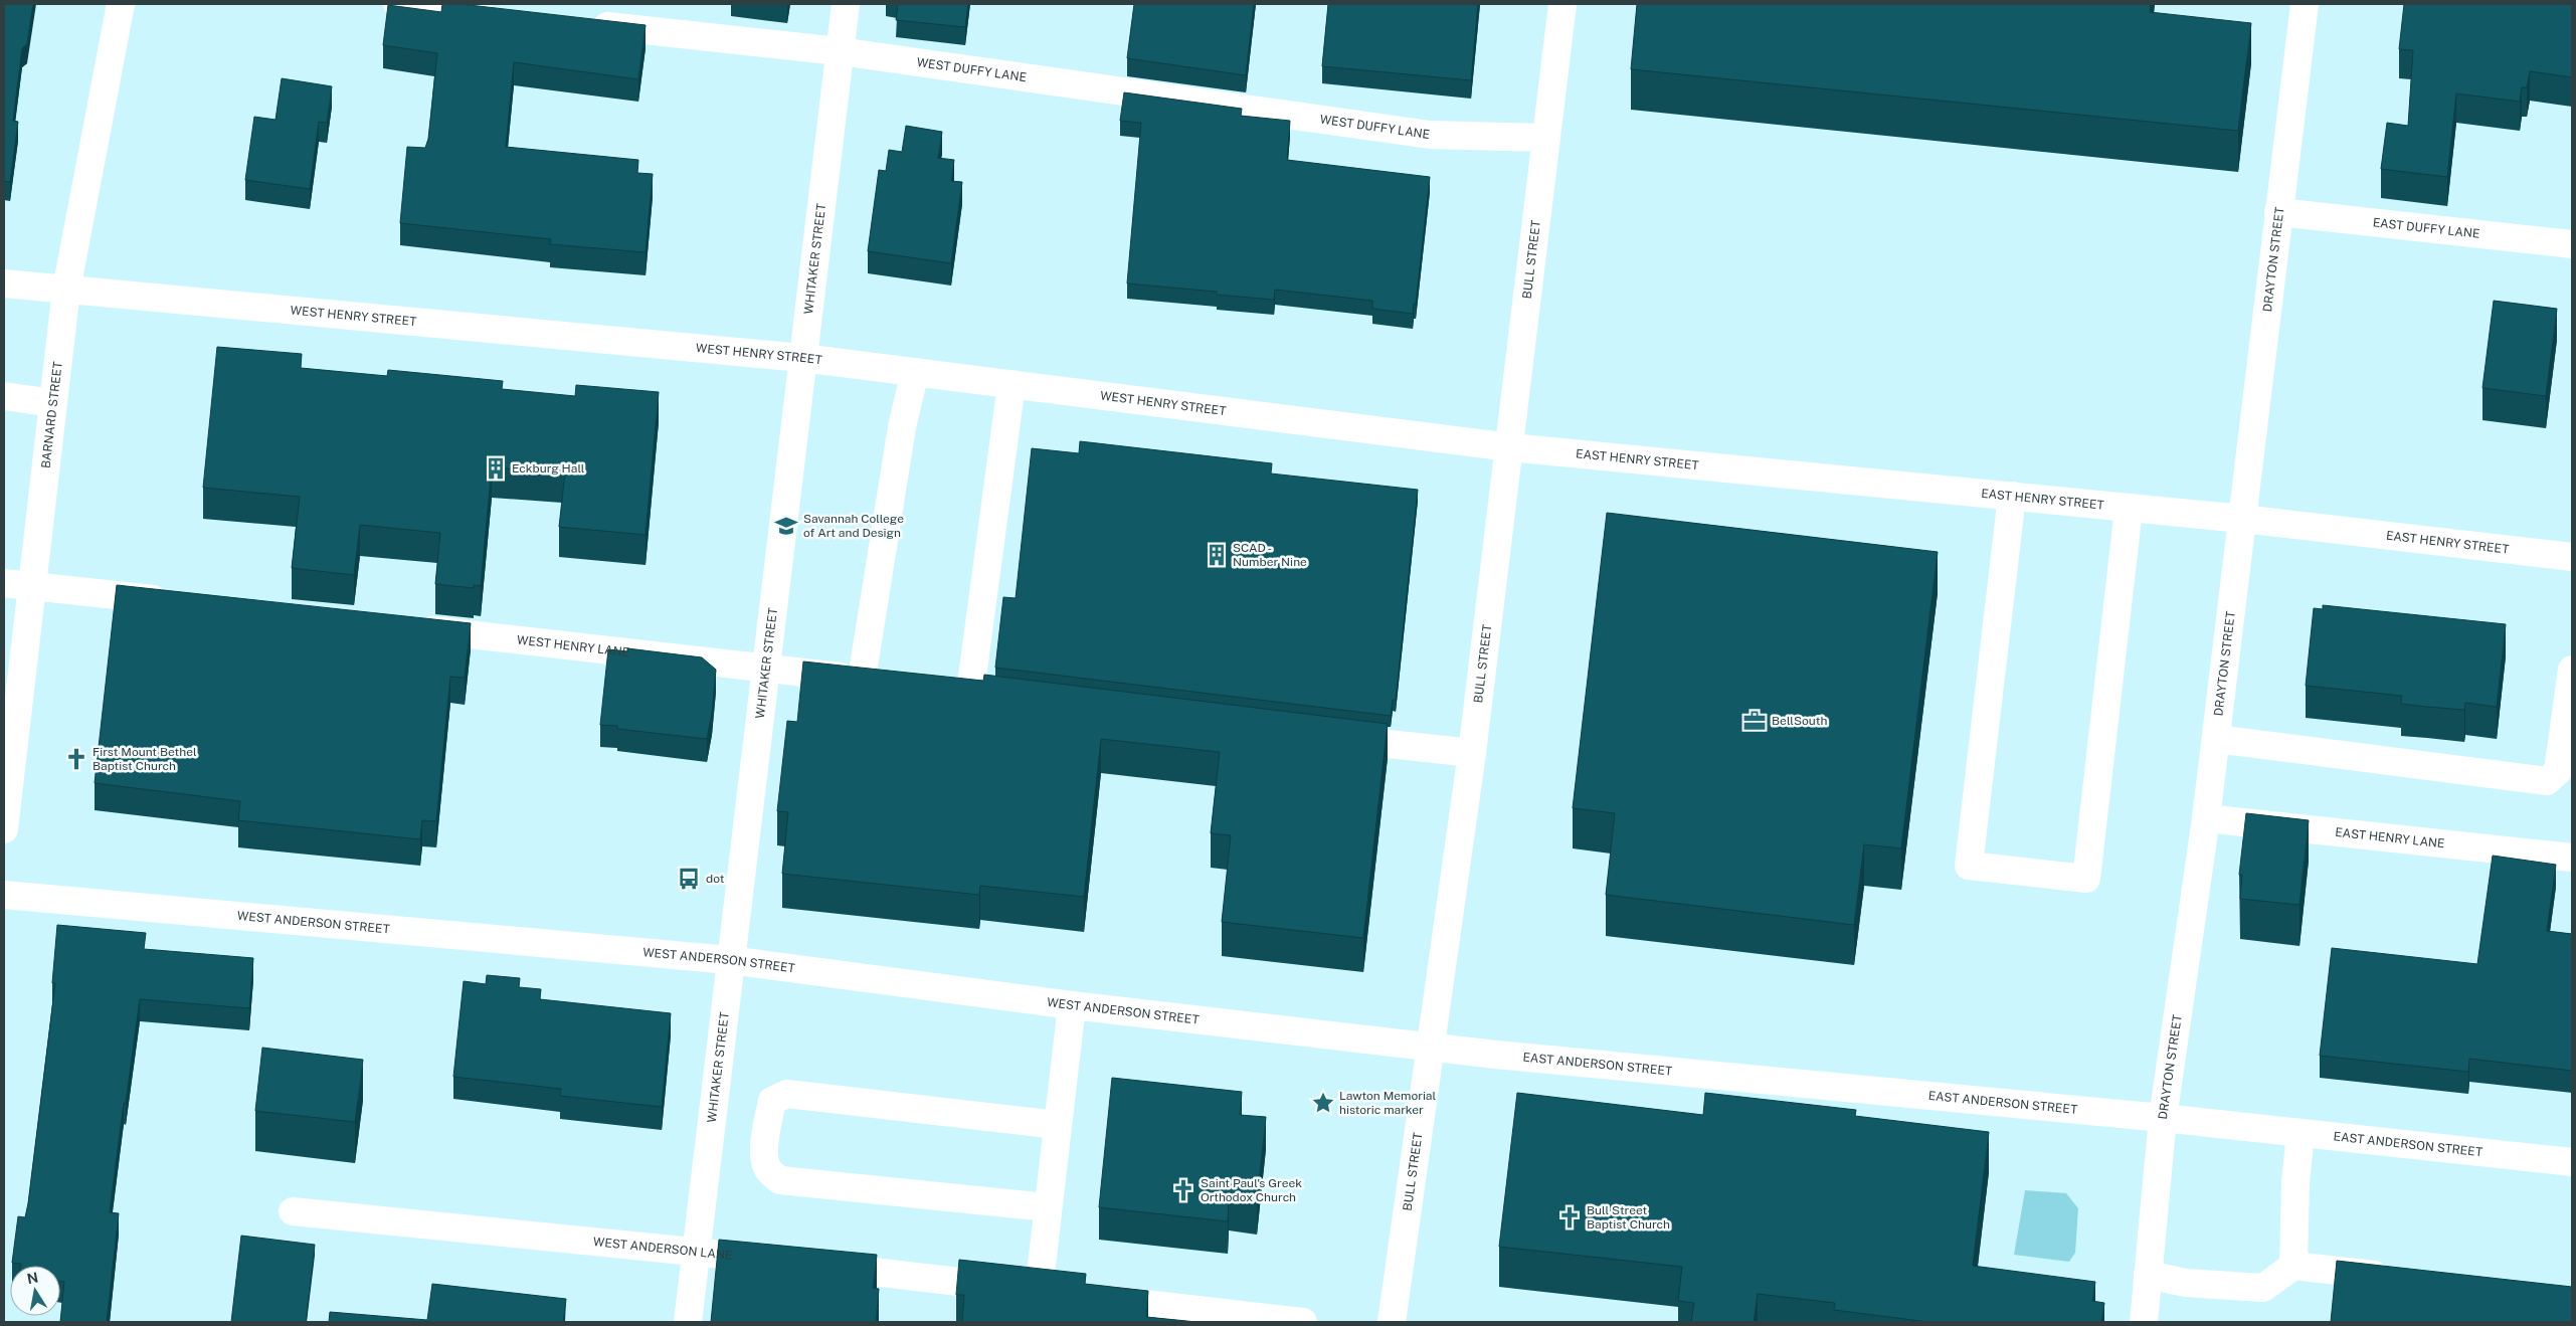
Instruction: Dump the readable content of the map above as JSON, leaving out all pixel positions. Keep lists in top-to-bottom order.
{
  "streets": {
    "main road": [
      "WEST DUFFY LANE",
      "EAST DUFFY LANE",
      "WHITAKER STREET",
      "DRAYTON STREET",
      "BULL STREET",
      "WEST HENRY STREET",
      "BARNARD STREET",
      "EAST HENRY STREET",
      "WEST HENRY LANE",
      "EAST HENRY LANE",
      "WEST ANDERSON STREET",
      "EAST ANDERSON STREET",
      "WEST ANDERSON LANE"
    ]
  },
  "crossings": [
    ["WEST DUFFY LANE", "WHITAKER STREET"],
    ["WEST DUFFY LANE", "BULL STREET"],
    ["EAST DUFFY LANE", "DRAYTON STREET"],
    ["WHITAKER STREET", "WEST HENRY STREET"],
    ["WHITAKER STREET", "WEST HENRY LANE"],
    ["WHITAKER STREET", "WEST ANDERSON STREET"],
    ["WHITAKER STREET", "WEST ANDERSON LANE"],
    ["DRAYTON STREET", "EAST HENRY STREET"],
    ["DRAYTON STREET", "EAST HENRY LANE"],
    ["DRAYTON STREET", "EAST ANDERSON STREET"],
    ["BULL STREET", "WEST HENRY STREET"],
    ["BULL STREET", "EAST HENRY STREET"],
    ["BULL STREET", "WEST ANDERSON STREET"],
    ["BULL STREET", "EAST ANDERSON STREET"],
    ["WEST HENRY STREET", "BARNARD STREET"],
    ["WEST HENRY STREET", "EAST HENRY STREET"],
    ["WEST ANDERSON STREET", "EAST ANDERSON STREET"]
  ],
  "places": {
    "building": ["Eckburg Hall", "SCAD - Number Nine"],
    "school or university": ["Savannah College of Art and Design"],
    "office": ["BellSouth"],
    "church": ["First Mount Bethel Baptist Church", "Saint Paul's Greek Orthodox Church", "Bull Street Baptist Church"],
    "bus stop": ["dot"],
    "place": ["Lawton Memorial historic marker"]
  },
  "north": "top"
}
